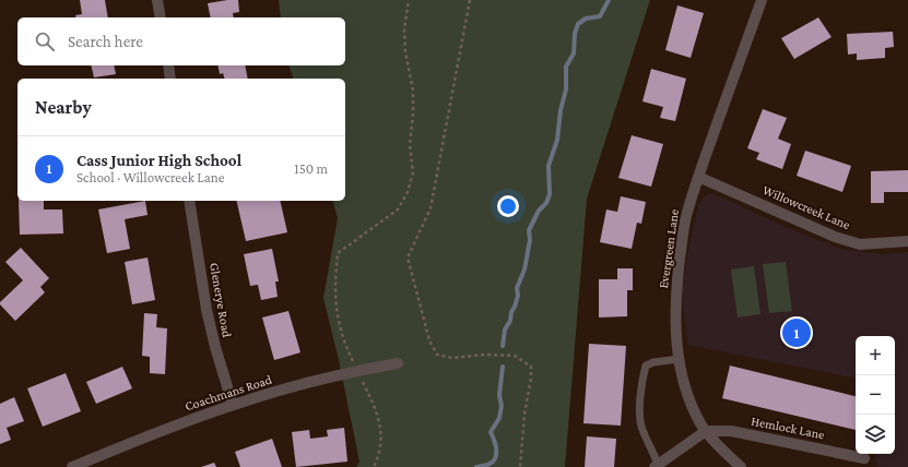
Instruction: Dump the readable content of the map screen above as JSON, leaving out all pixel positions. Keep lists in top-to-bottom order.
{
  "streets": {
    "street": [
      "Willowcreek Lane",
      "Evergreen Lane",
      "Glenerye Road",
      "Coachmans Road",
      "Hemlock Lane"
    ]
  },
  "crossings": [
    ["Willowcreek Lane", "Evergreen Lane"],
    ["Evergreen Lane", "Hemlock Lane"],
    ["Glenerye Road", "Coachmans Road"]
  ],
  "page": {
    "search": "Search here",
    "heading": "Nearby",
    "list": [
      {
        "mark": "1",
        "name": "Cass Junior High School",
        "note": "School · Willowcreek Lane",
        "value": "150 m"
      }
    ],
    "pins": "1",
    "map_buttons": ["+", "−"]
  }
}
